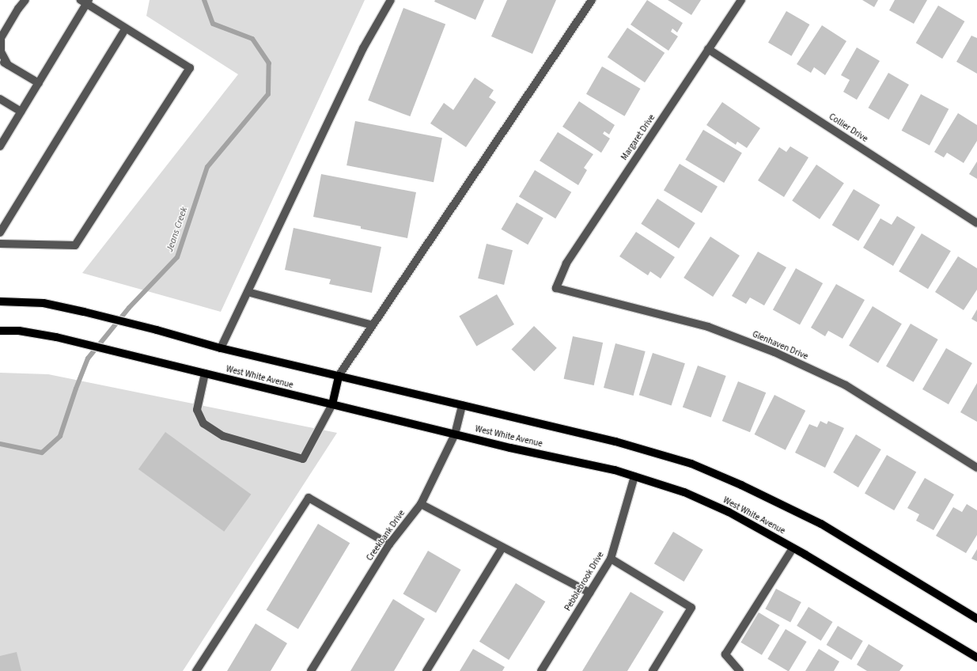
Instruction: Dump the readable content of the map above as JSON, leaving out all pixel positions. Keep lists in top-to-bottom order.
{
  "streets": {
    "main road": ["West White Avenue"],
    "street": [
      "Collier Drive",
      "Margaret Drive",
      "Glenhaven Drive",
      "Creekbank Drive",
      "Pebblebrook Drive"
    ]
  },
  "crossings": [
    ["Collier Drive", "Margaret Drive"],
    ["Margaret Drive", "Glenhaven Drive"],
    ["West White Avenue", "Creekbank Drive"],
    ["West White Avenue", "Pebblebrook Drive"]
  ],
  "water": ["Jeans Creek"]
}
